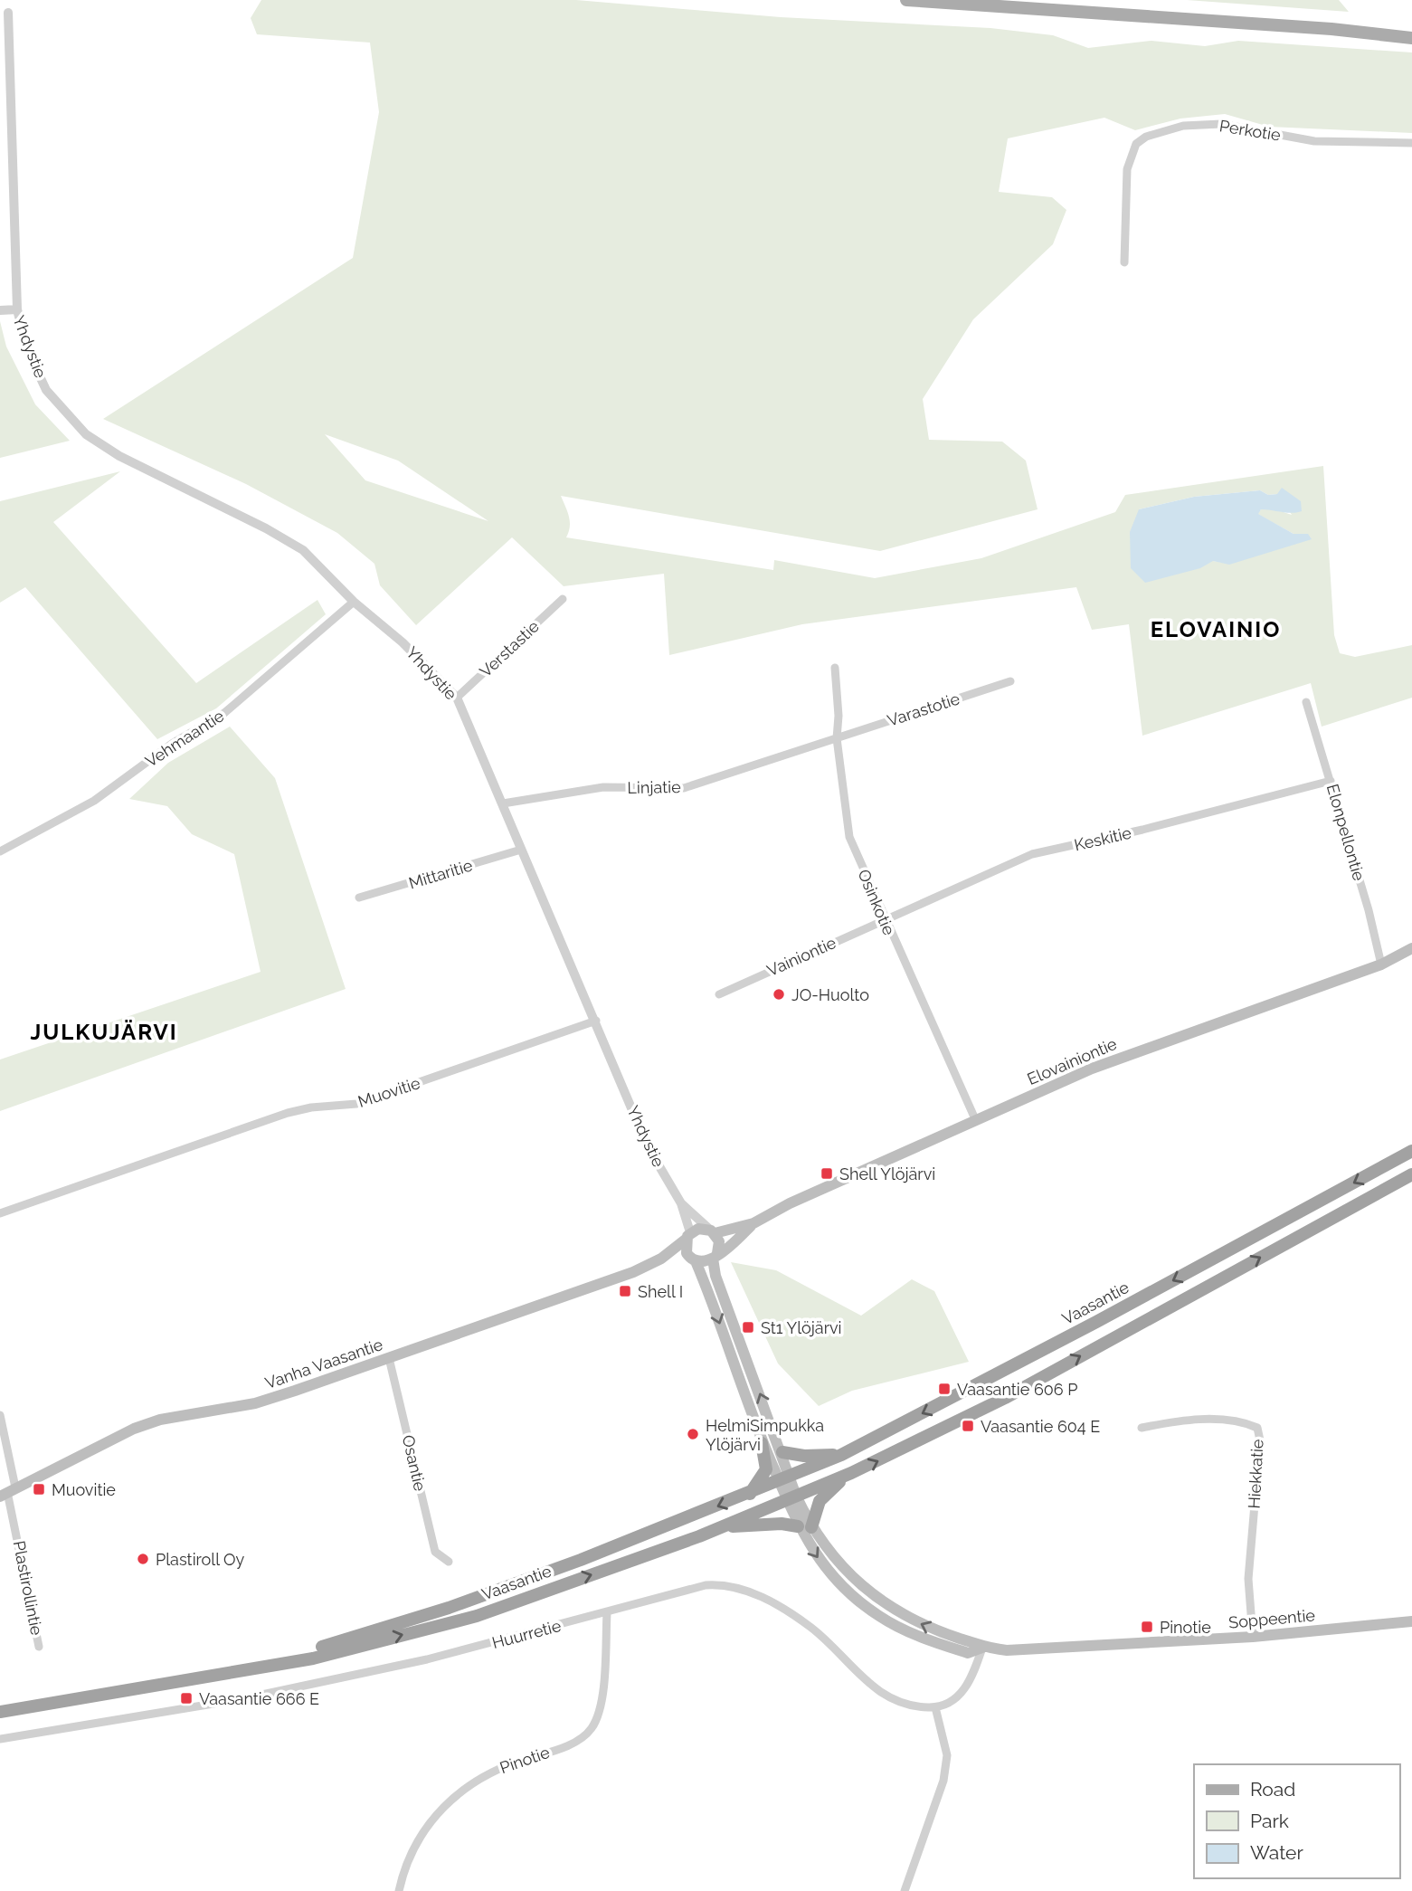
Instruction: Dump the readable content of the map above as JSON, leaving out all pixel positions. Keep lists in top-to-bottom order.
{
  "streets": {
    "highway": ["Vaasantie"],
    "main road": ["Elovainiontie", "Vanha Vaasantie", "Soppeentie"],
    "street": [
      "Perkotie",
      "Yhdystie",
      "Verstastie",
      "Varastotie",
      "Vehmaantie",
      "Linjatie",
      "Elonpellontie",
      "Keskitie",
      "Mittaritie",
      "Osinkotie",
      "Vainiontie",
      "Muovitie",
      "Osantie",
      "Hiekkatie",
      "Plastirollintie",
      "Huurretie",
      "Pinotie"
    ]
  },
  "crossings": [
    ["Yhdystie", "Verstastie"],
    ["Yhdystie", "Vehmaantie"],
    ["Yhdystie", "Linjatie"],
    ["Yhdystie", "Mittaritie"],
    ["Yhdystie", "Elovainiontie"],
    ["Yhdystie", "Muovitie"],
    ["Yhdystie", "Vanha Vaasantie"],
    ["Varastotie", "Linjatie"],
    ["Varastotie", "Osinkotie"],
    ["Linjatie", "Osinkotie"],
    ["Elonpellontie", "Keskitie"],
    ["Elonpellontie", "Elovainiontie"],
    ["Keskitie", "Osinkotie"],
    ["Keskitie", "Vainiontie"],
    ["Osinkotie", "Vainiontie"],
    ["Osinkotie", "Elovainiontie"],
    ["Elovainiontie", "Vanha Vaasantie"],
    ["Vaasantie", "Soppeentie"],
    ["Vanha Vaasantie", "Osantie"],
    ["Vanha Vaasantie", "Plastirollintie"],
    ["Hiekkatie", "Soppeentie"],
    ["Huurretie", "Pinotie"]
  ],
  "districts": ["ELOVAINIO", "JULKUJÄRVI"],
  "places": {
    "other": ["JO-Huolto", "HelmiSimpukka Ylöjärvi", "Plastiroll Oy"],
    "transit": [
      "Shell Ylöjärvi",
      "Shell I",
      "St1 Ylöjärvi",
      "Vaasantie 606 P",
      "Vaasantie 604 E",
      "Muovitie",
      "Pinotie",
      "Vaasantie 666 E"
    ]
  },
  "legend": ["Road", "Park", "Water"]
}
